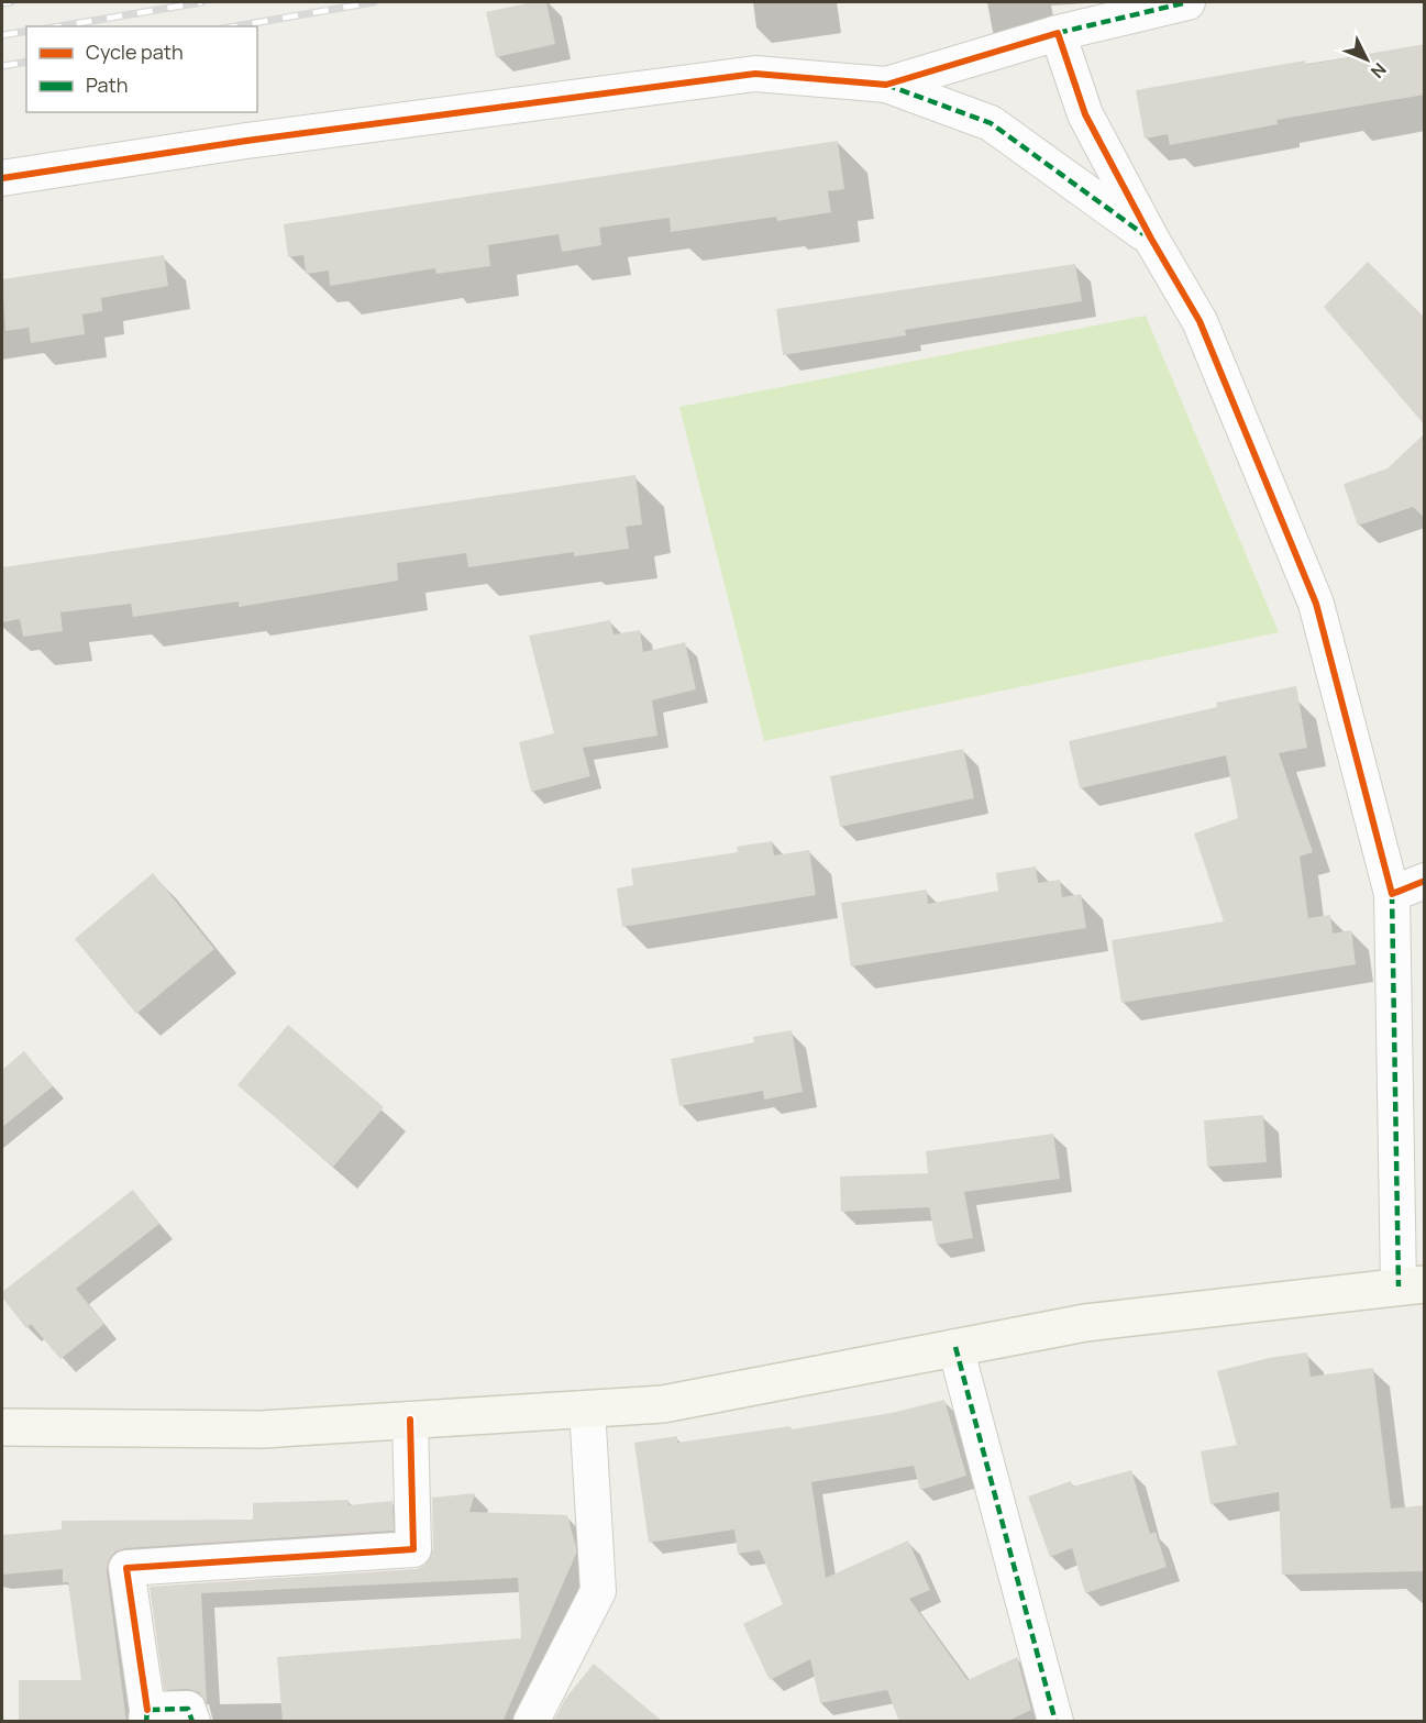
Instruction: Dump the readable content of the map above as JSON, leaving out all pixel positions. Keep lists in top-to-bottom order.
{
  "legend": ["Cycle path", "Path"],
  "north": "bottom right"
}
